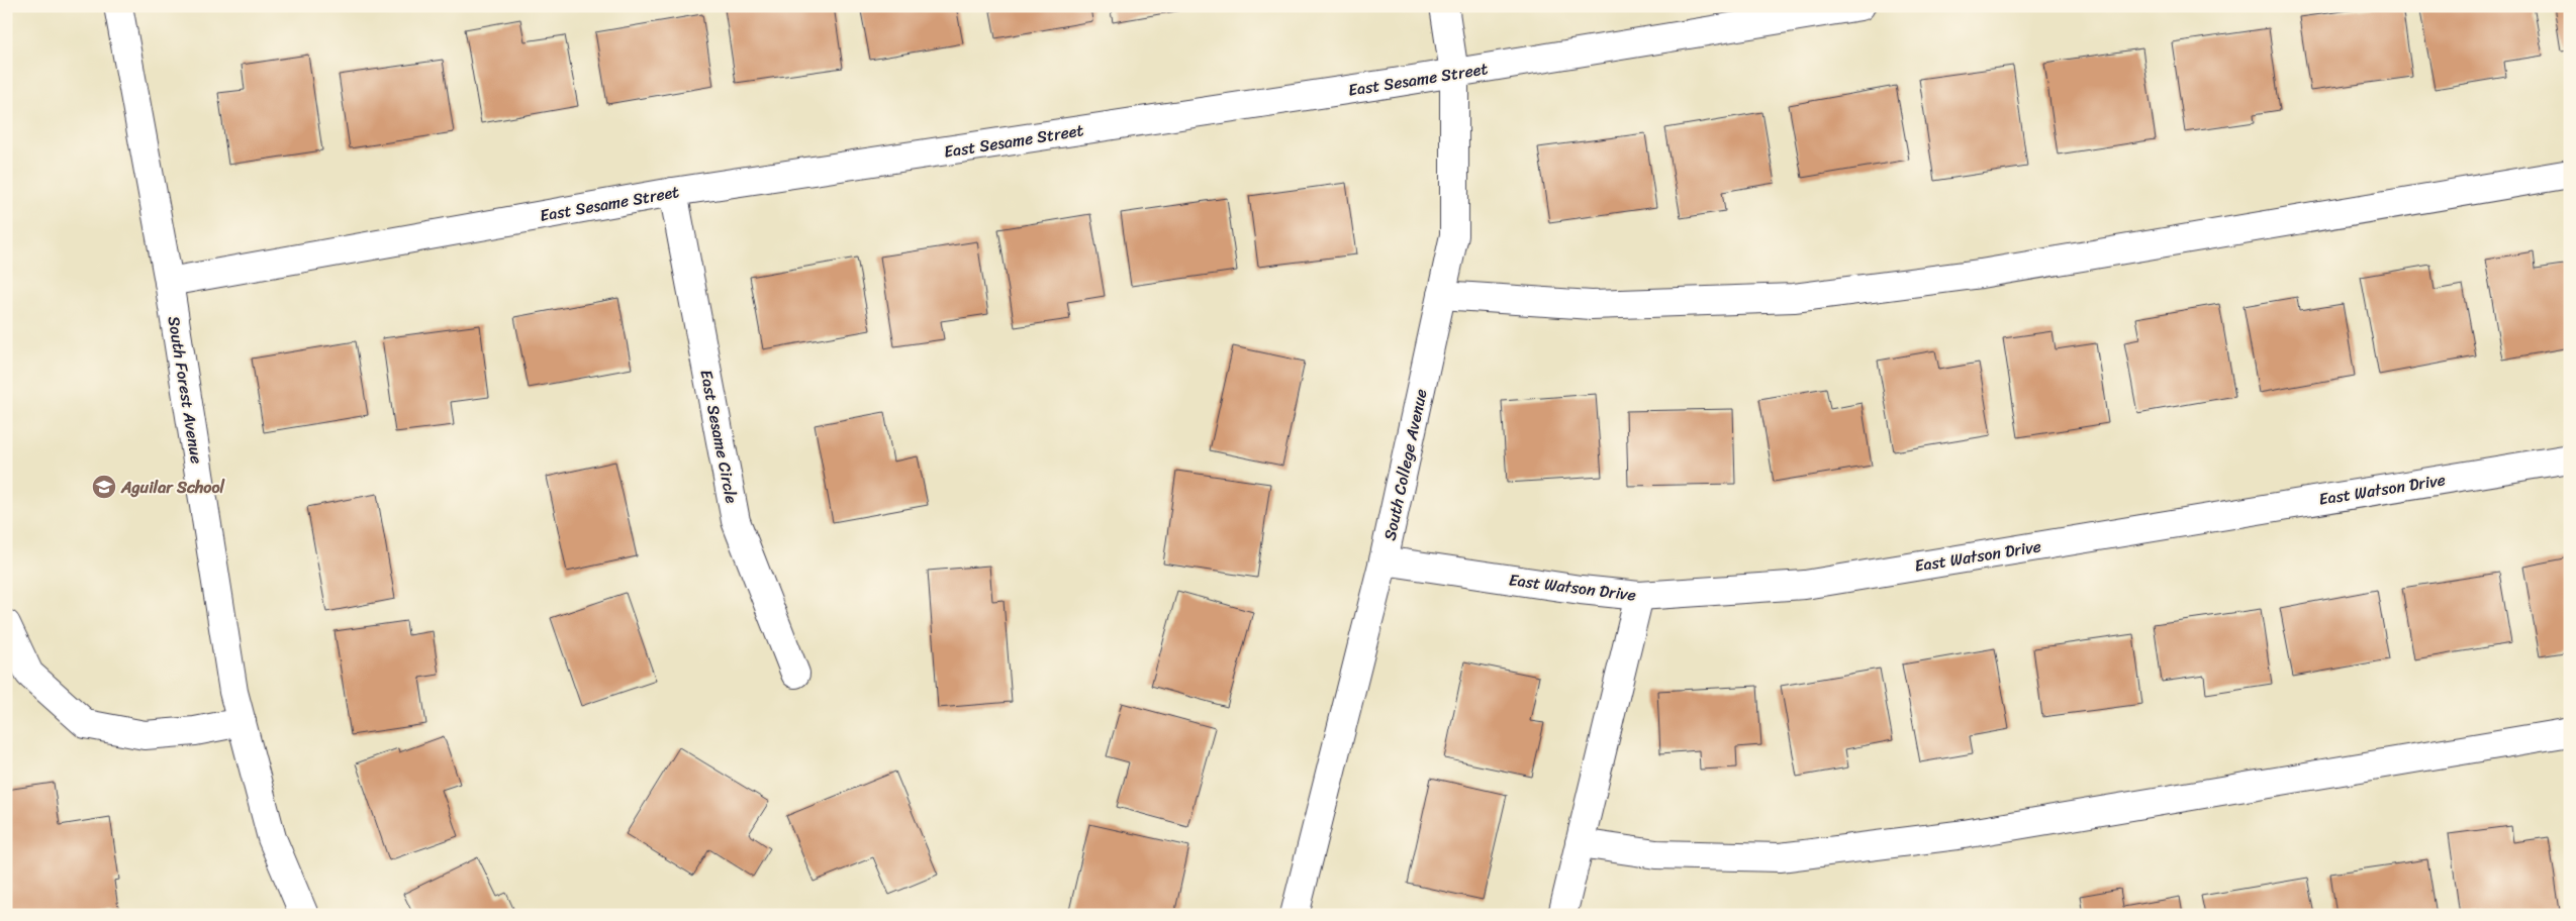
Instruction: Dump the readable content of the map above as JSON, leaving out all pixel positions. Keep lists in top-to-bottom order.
{
  "streets": {
    "street": [
      "East Sesame Street",
      "South Forest Avenue",
      "East Sesame Circle",
      "South College Avenue",
      "East Watson Drive"
    ]
  },
  "crossings": [
    ["East Sesame Street", "South Forest Avenue"],
    ["East Sesame Street", "East Sesame Circle"],
    ["East Sesame Street", "South College Avenue"],
    ["South College Avenue", "East Watson Drive"]
  ],
  "places": {
    "school or university": ["Aguilar School"]
  }
}
